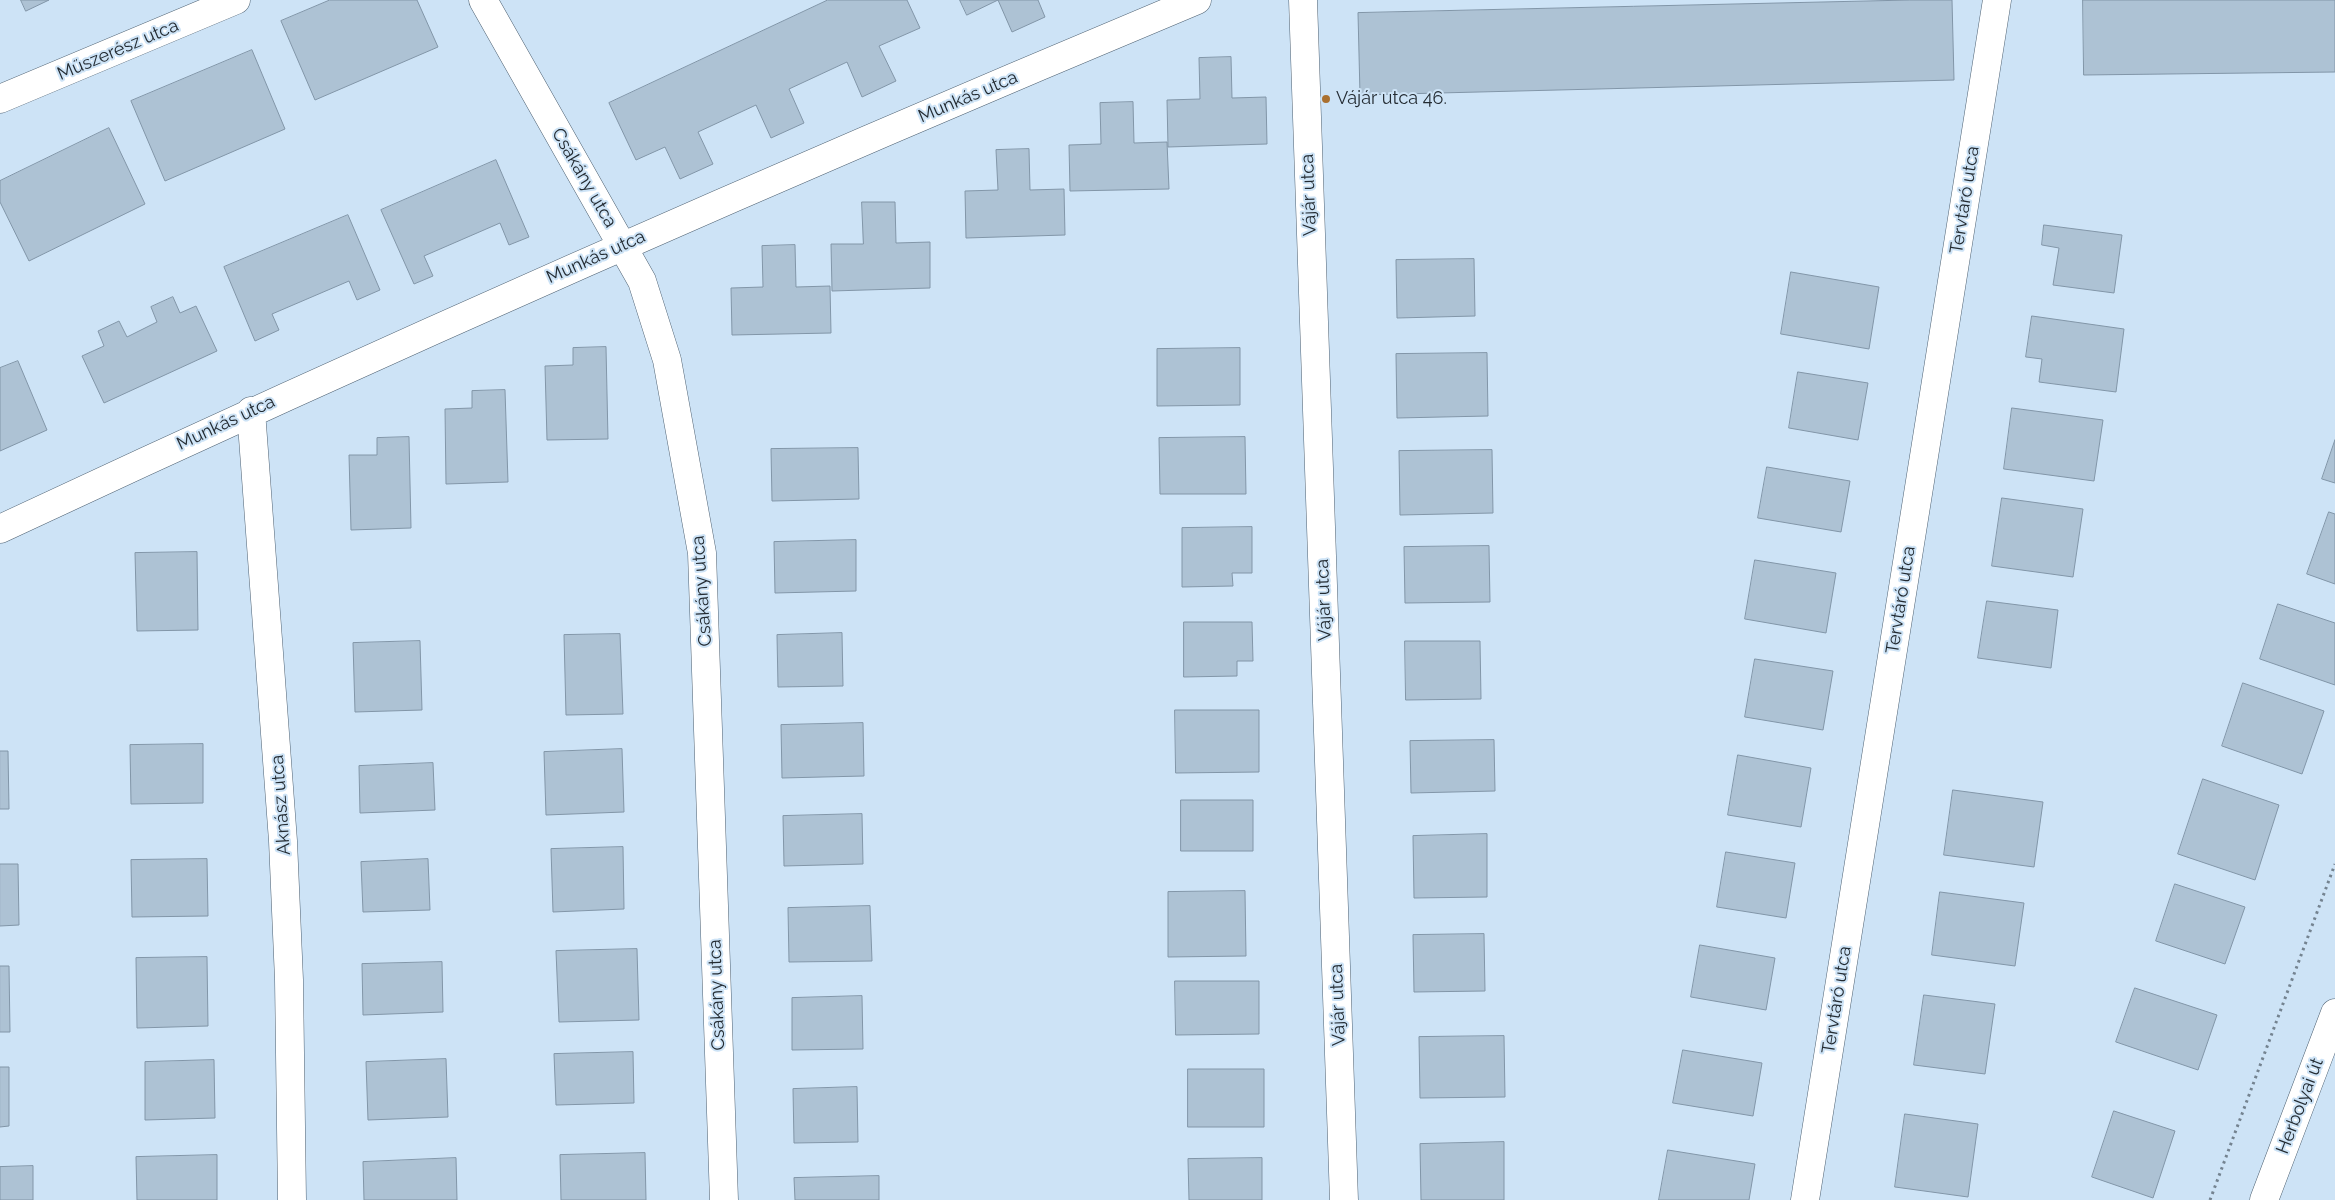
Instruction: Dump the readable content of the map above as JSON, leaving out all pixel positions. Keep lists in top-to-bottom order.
{
  "streets": {
    "street": [
      "Műszerész utca",
      "Munkás utca",
      "Csákány utca",
      "Vájár utca",
      "Tervtáró utca",
      "Aknász utca",
      "Herbolyai út"
    ]
  },
  "crossings": [
    ["Munkás utca", "Csákány utca"],
    ["Munkás utca", "Aknász utca"]
  ],
  "places": ["Vájár utca 46."]
}
